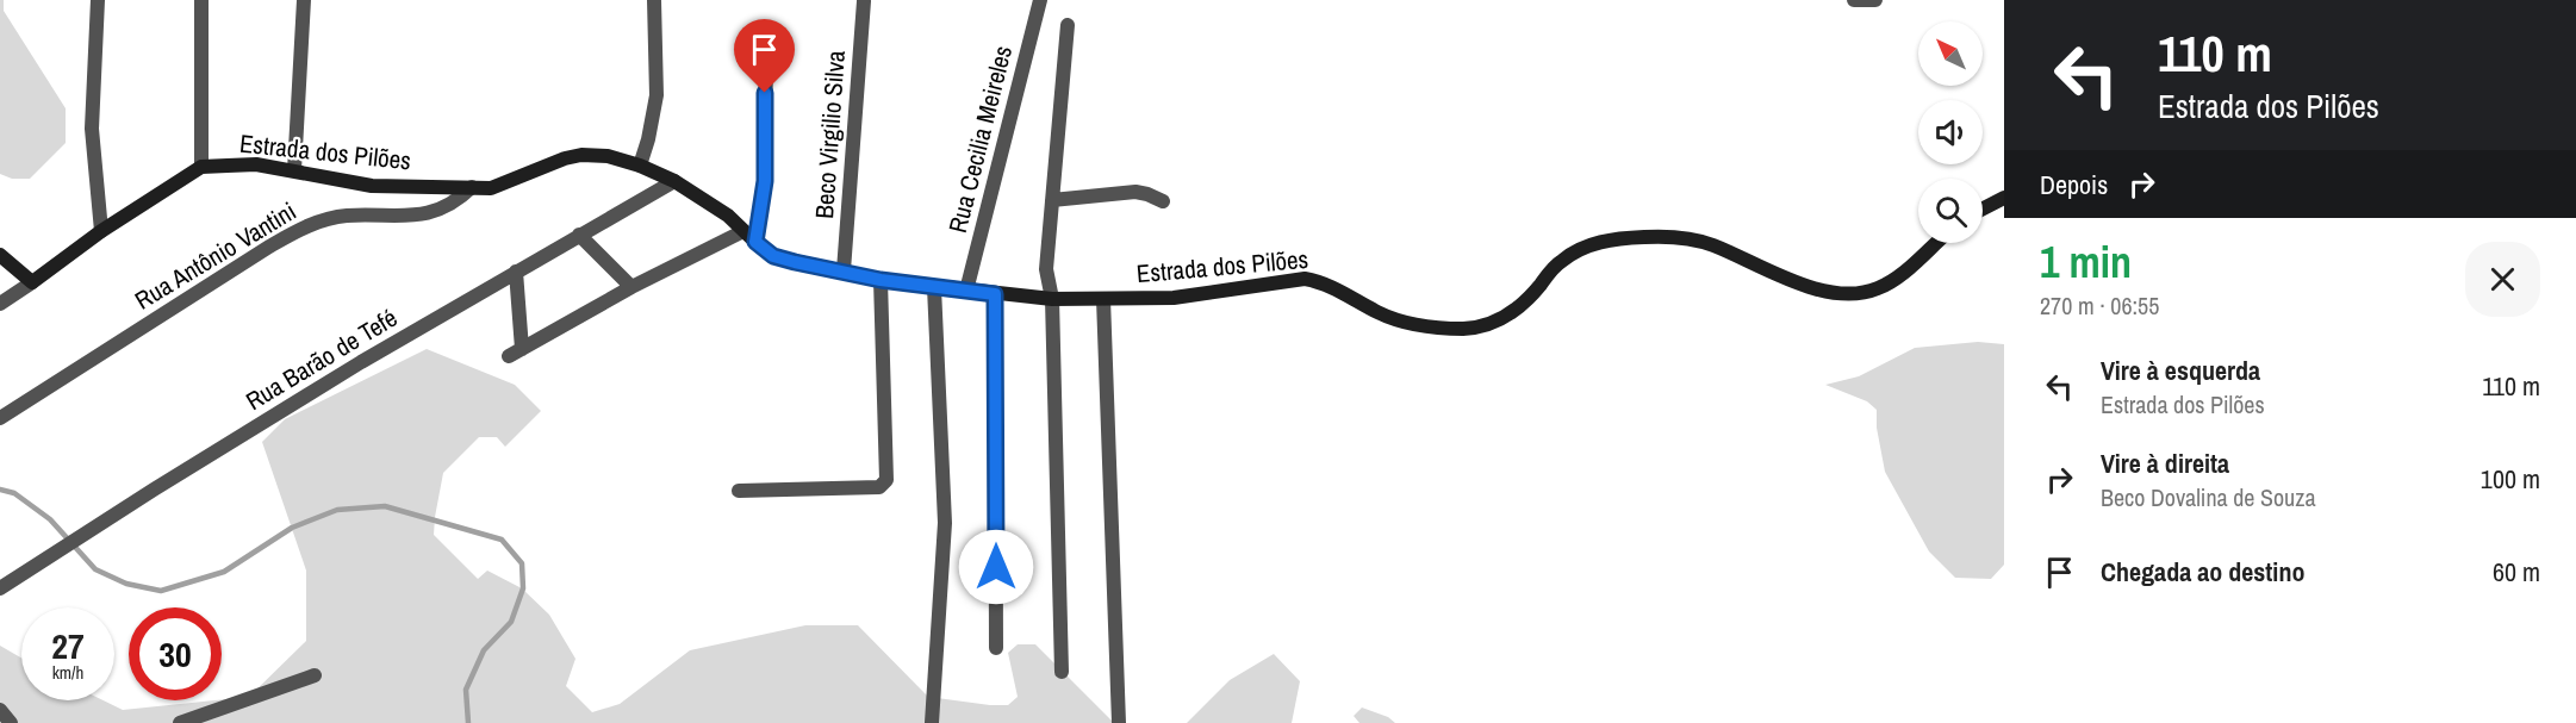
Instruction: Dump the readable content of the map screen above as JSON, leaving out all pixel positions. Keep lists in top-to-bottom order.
{
  "streets": {
    "street": [
      "Beco Virgilio Silva",
      "Rua Cecilia Meireles",
      "Estrada dos Pilões",
      "Rua Antônio Vantini",
      "Rua Barão de Tefé"
    ]
  },
  "crossings": [
    ["Beco Virgilio Silva", "Estrada dos Pilões"],
    ["Rua Cecilia Meireles", "Estrada dos Pilões"],
    ["Estrada dos Pilões", "Rua Antônio Vantini"],
    ["Estrada dos Pilões", "Rua Barão de Tefé"]
  ],
  "north": "top left",
  "page": {
    "turn": ["110 m", "Estrada dos Pilões"],
    "then": "Depois",
    "heading": ["1 min", "270 m · 06:55"],
    "list": [
      {
        "name": "Vire à esquerda",
        "note": "Estrada dos Pilões",
        "value": "110 m"
      },
      {
        "name": "Vire à direita",
        "note": "Beco Dovalina de Souza",
        "value": "100 m"
      },
      {
        "name": "Chegada ao destino",
        "value": "60 m"
      }
    ],
    "speed": "27 km/h",
    "limit": "30"
  }
}
